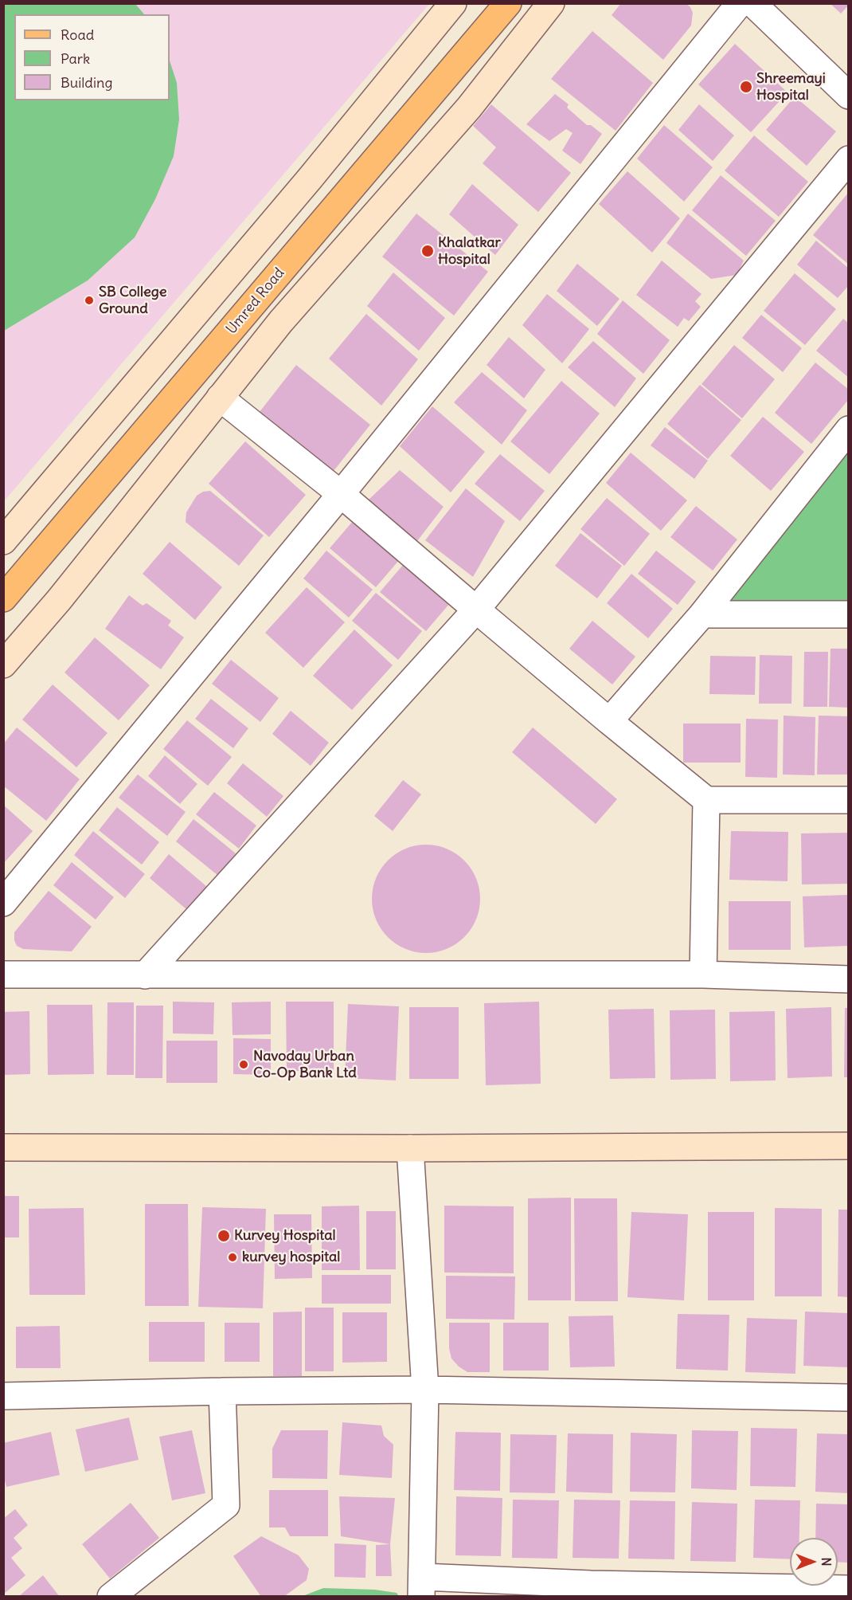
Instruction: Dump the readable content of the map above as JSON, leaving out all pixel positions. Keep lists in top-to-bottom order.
{
  "streets": {
    "main road": ["Umred Road"]
  },
  "places": [
    "Shreemayi Hospital",
    "Khalatkar Hospital",
    "SB College Ground",
    "Navoday Urban Co-Op Bank Ltd",
    "Kurvey Hospital",
    "kurvey hospital"
  ],
  "legend": ["Road", "Park", "Building"],
  "north": "right"
}
